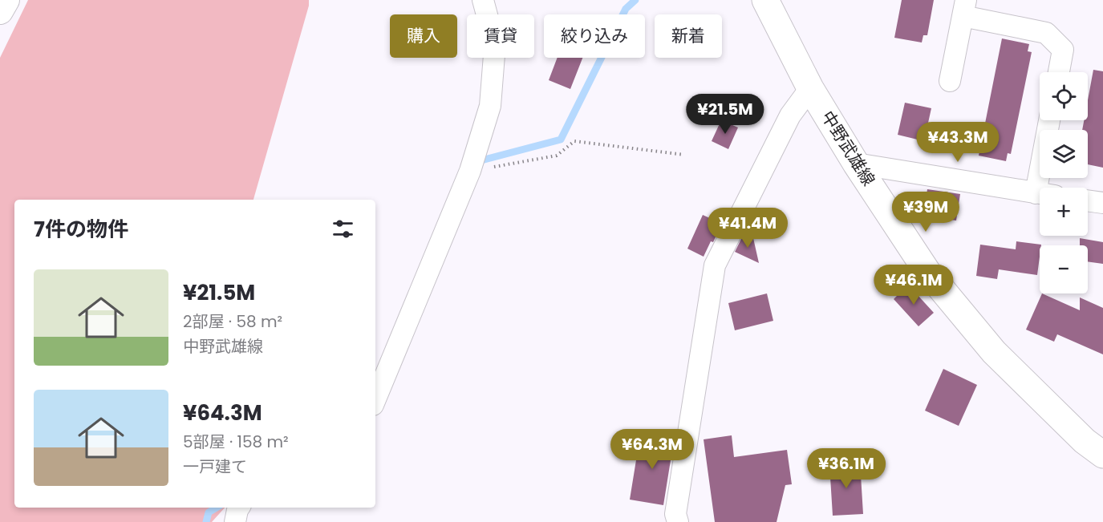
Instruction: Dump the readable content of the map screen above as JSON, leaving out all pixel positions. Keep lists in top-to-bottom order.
{
  "streets": {
    "main road": ["中野武雄線"]
  },
  "page": {
    "chip": [
      "購入",
      "賃貸",
      "絞り込み",
      "新着"
    ],
    "map_buttons": ["+", "−"],
    "price": [
      "¥21.5M",
      "¥43.3M",
      "¥39M",
      "¥41.4M",
      "¥46.1M",
      "¥64.3M",
      "¥36.1M"
    ],
    "heading": "7件の物件",
    "list": [
      {
        "name": "¥21.5M",
        "note": "2部屋 · 58 m² · 中野武雄線"
      },
      {
        "name": "¥64.3M",
        "note": "5部屋 · 158 m² · 一戸建て"
      }
    ]
  }
}
